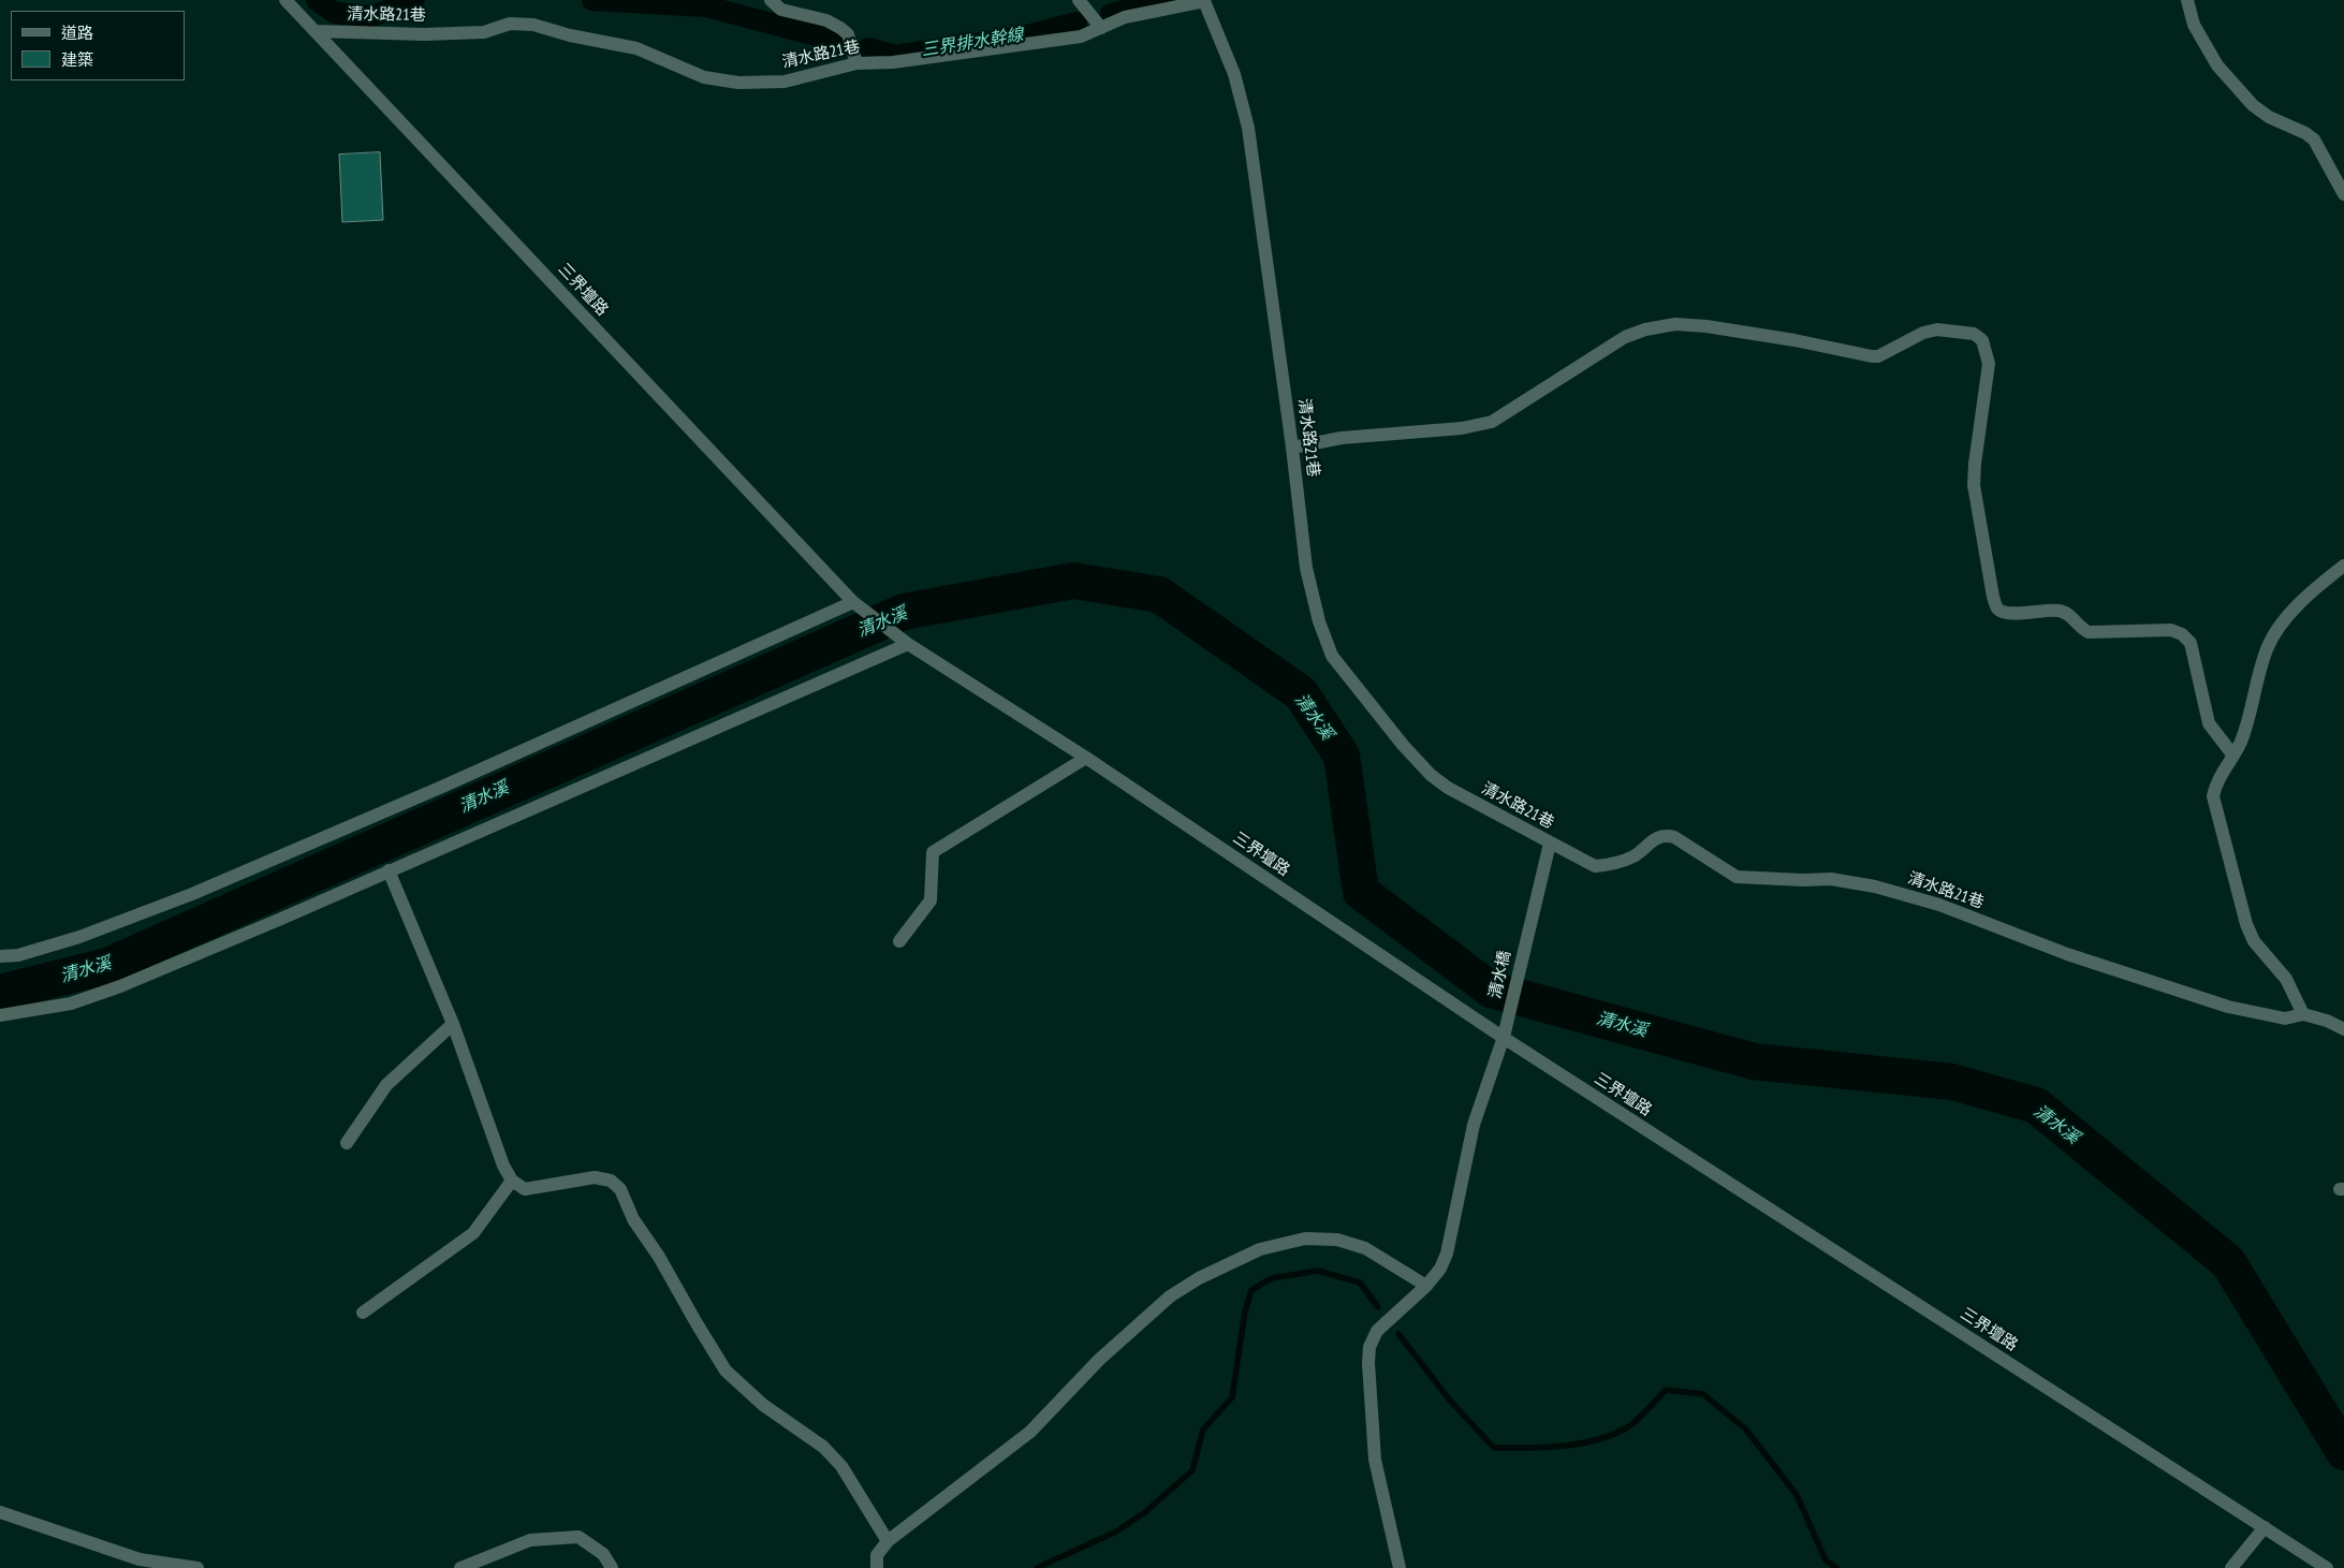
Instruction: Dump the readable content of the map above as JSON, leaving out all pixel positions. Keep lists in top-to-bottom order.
{
  "streets": {
    "street": ["清水路21巷", "三界壇路", "清水橋"]
  },
  "crossings": [
    ["清水路21巷", "三界壇路"],
    ["清水路21巷", "清水橋"],
    ["三界壇路", "清水橋"]
  ],
  "water": ["三界排水幹線", "清水溪"],
  "legend": ["道路", "建築"]
}
